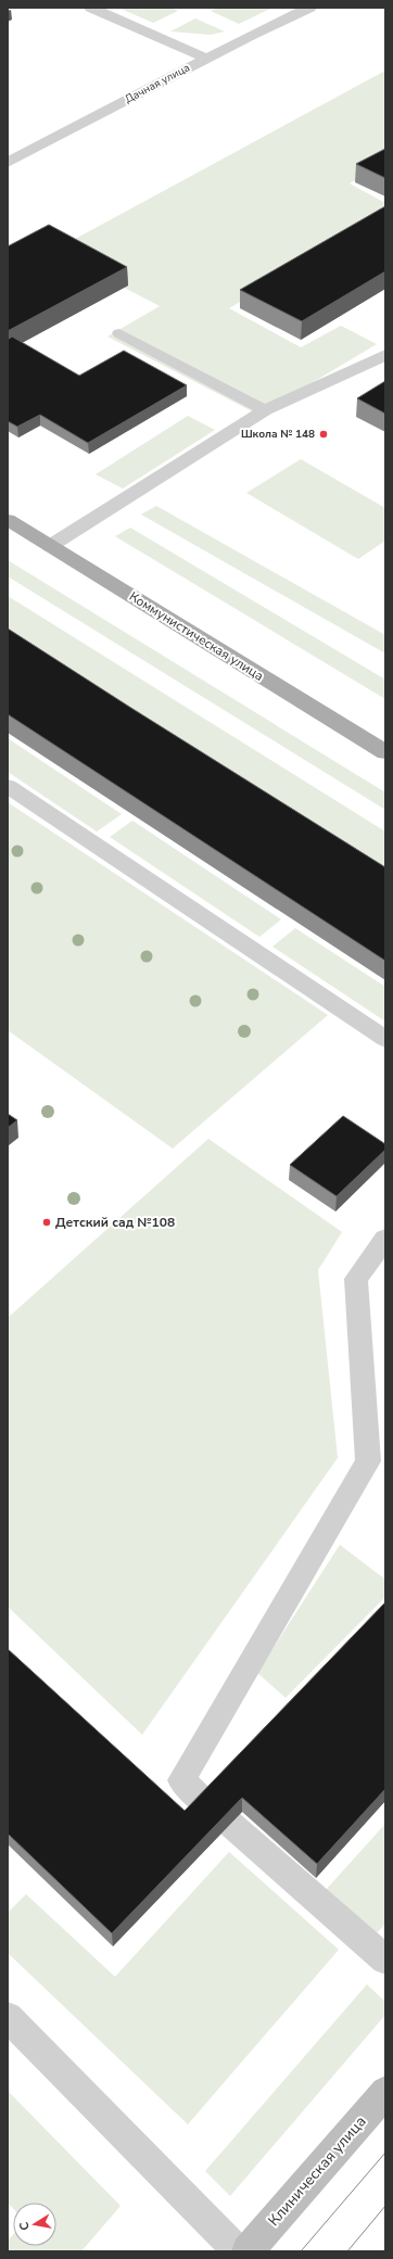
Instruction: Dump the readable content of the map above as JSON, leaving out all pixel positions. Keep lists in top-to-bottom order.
{
  "streets": {
    "main road": ["Коммунистическая улица"],
    "street": ["Дачная улица", "Клиническая улица"]
  },
  "places": ["Школа № 148", "Детский сад №108"],
  "north": "left"
}
